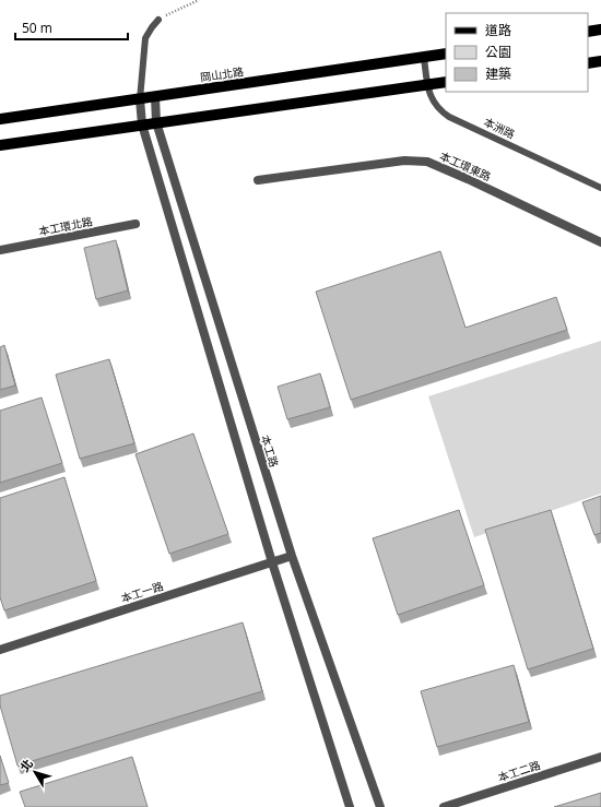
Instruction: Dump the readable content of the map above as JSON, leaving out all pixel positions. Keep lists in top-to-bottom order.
{
  "streets": {
    "main road": ["岡山北路"],
    "street": [
      "本工環東路",
      "本工環北路",
      "本工路",
      "本工一路",
      "本工二路"
    ],
    "lane": ["本洲路"]
  },
  "crossings": [
    ["岡山北路", "本洲路"],
    ["岡山北路", "本工路"],
    ["本工路", "本工一路"]
  ],
  "legend": ["道路", "公園", "建築"],
  "scale_bar": "50 m",
  "north": "top left"
}
